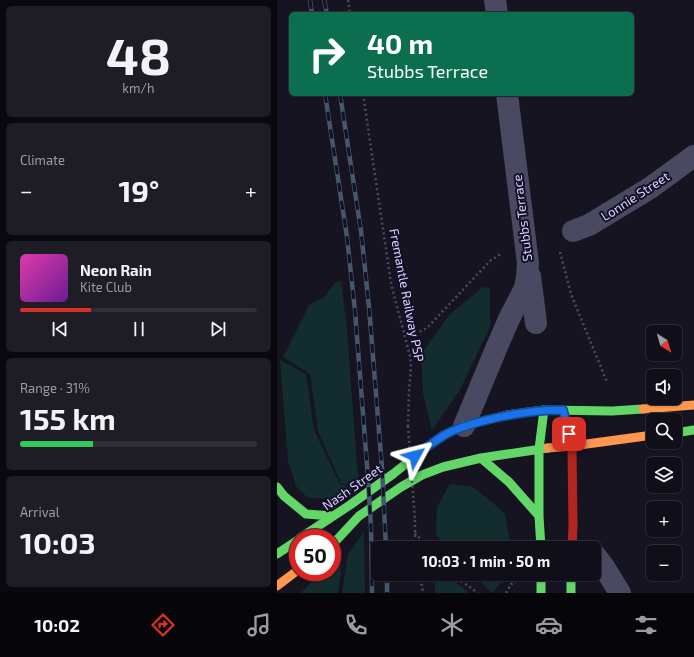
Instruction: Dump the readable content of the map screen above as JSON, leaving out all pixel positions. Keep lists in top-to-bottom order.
{
  "streets": {
    "main road": ["Nash Street"],
    "street": ["Lonnie Street", "Stubbs Terrace"],
    "path": ["Fremantle Railway PSP"]
  },
  "crossings": [
    ["Stubbs Terrace", "Nash Street"]
  ],
  "north": "bottom right",
  "page": {
    "tile": [
      ["48", "km/h"],
      "Climate",
      ["Range · 31%", "155 km"],
      ["Arrival", "10:03"]
    ],
    "turn": ["40 m", "Stubbs Terrace"],
    "heat": ["−", "19°", "+"],
    "song": ["Neon Rain", "Kite Club"],
    "map_buttons": ["+", "−"],
    "limit": "50",
    "trip": "10:03 · 1 min · 50 m",
    "tabs": "10:02"
  }
}
